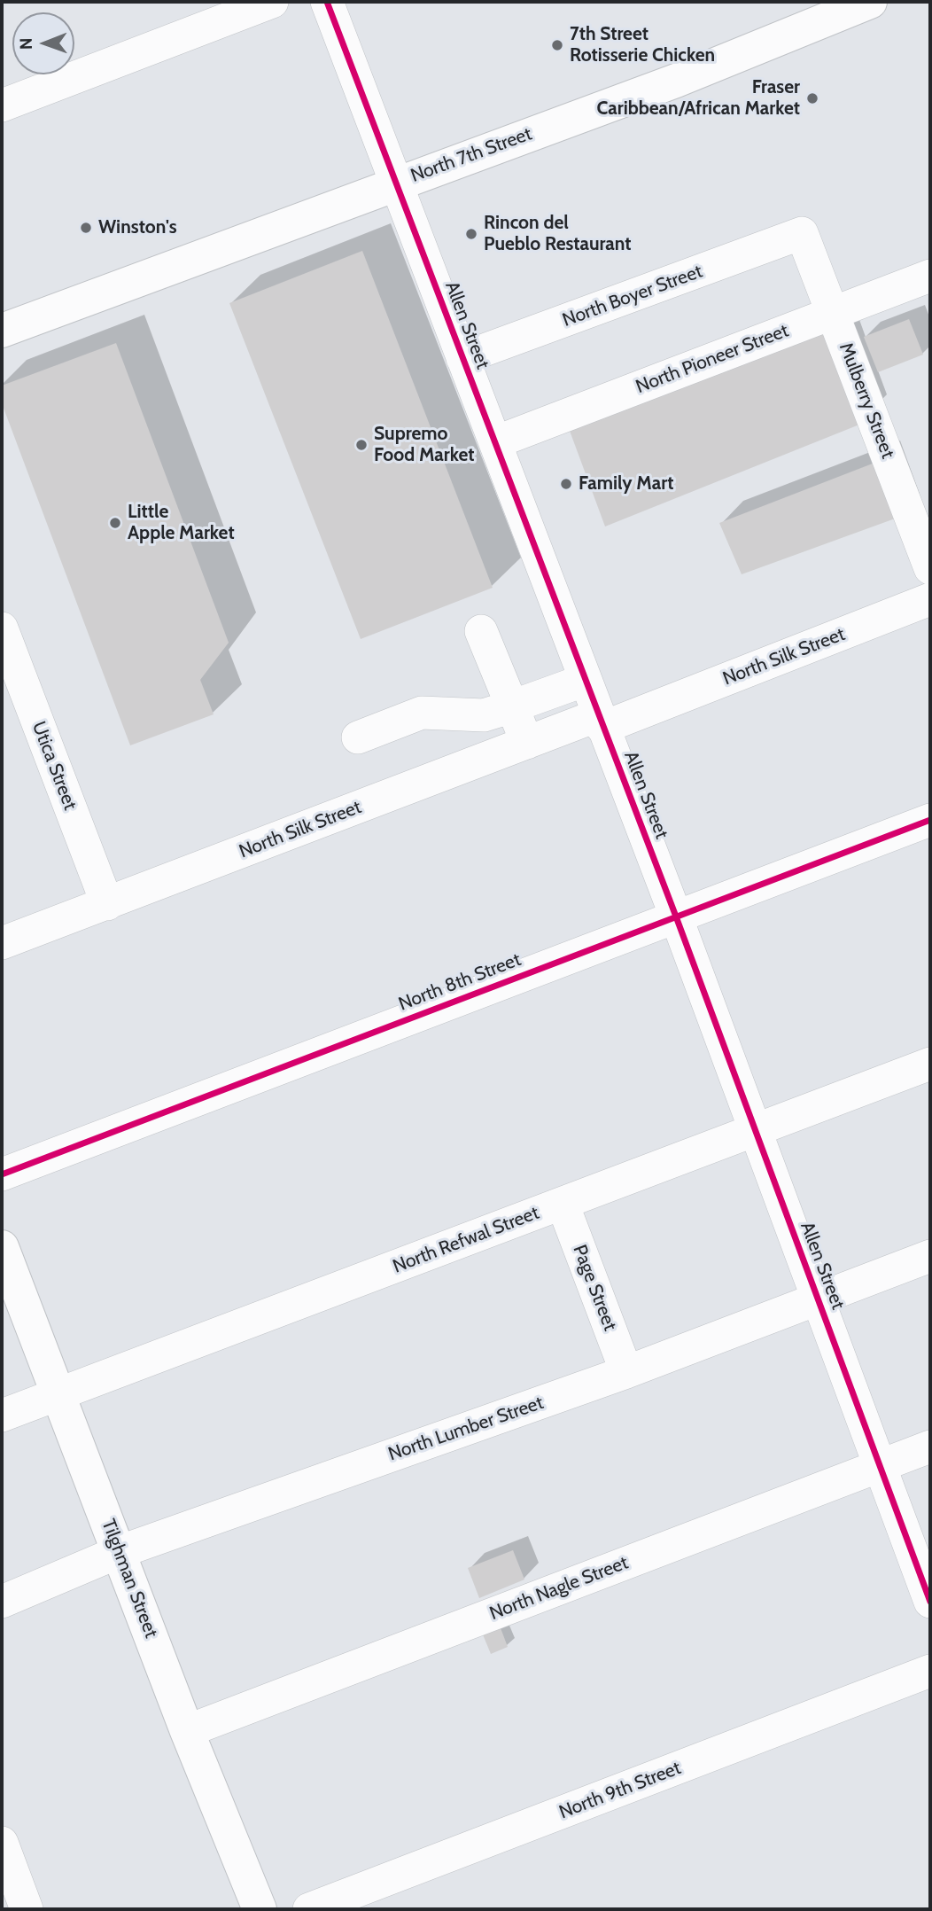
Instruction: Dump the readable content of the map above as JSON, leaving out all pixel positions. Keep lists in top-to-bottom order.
{
  "streets": {
    "main road": ["North 7th Street", "Tilghman Street"],
    "street": [
      "North Boyer Street",
      "Allen Street",
      "North Pioneer Street",
      "Mulberry Street",
      "North Silk Street",
      "Utica Street",
      "North 8th Street",
      "North Refwal Street",
      "Page Street",
      "North Lumber Street",
      "North Nagle Street",
      "North 9th Street"
    ]
  },
  "crossings": [
    ["North 7th Street", "Allen Street"],
    ["North Boyer Street", "Allen Street"],
    ["North Boyer Street", "Mulberry Street"],
    ["Allen Street", "North Pioneer Street"],
    ["Allen Street", "North Silk Street"],
    ["Allen Street", "North 8th Street"],
    ["Allen Street", "North Refwal Street"],
    ["Allen Street", "North Lumber Street"],
    ["Allen Street", "North Nagle Street"],
    ["North Pioneer Street", "Mulberry Street"],
    ["North Silk Street", "Utica Street"],
    ["North Refwal Street", "Page Street"],
    ["North Refwal Street", "Tilghman Street"],
    ["Page Street", "North Lumber Street"],
    ["North Lumber Street", "Tilghman Street"],
    ["Tilghman Street", "North Nagle Street"]
  ],
  "places": [
    "7th Street Rotisserie Chicken",
    "Fraser Caribbean/African Market",
    "Winston's",
    "Rincon del Pueblo Restaurant",
    "Supremo Food Market",
    "Family Mart",
    "Little Apple Market"
  ],
  "north": "left"
}
